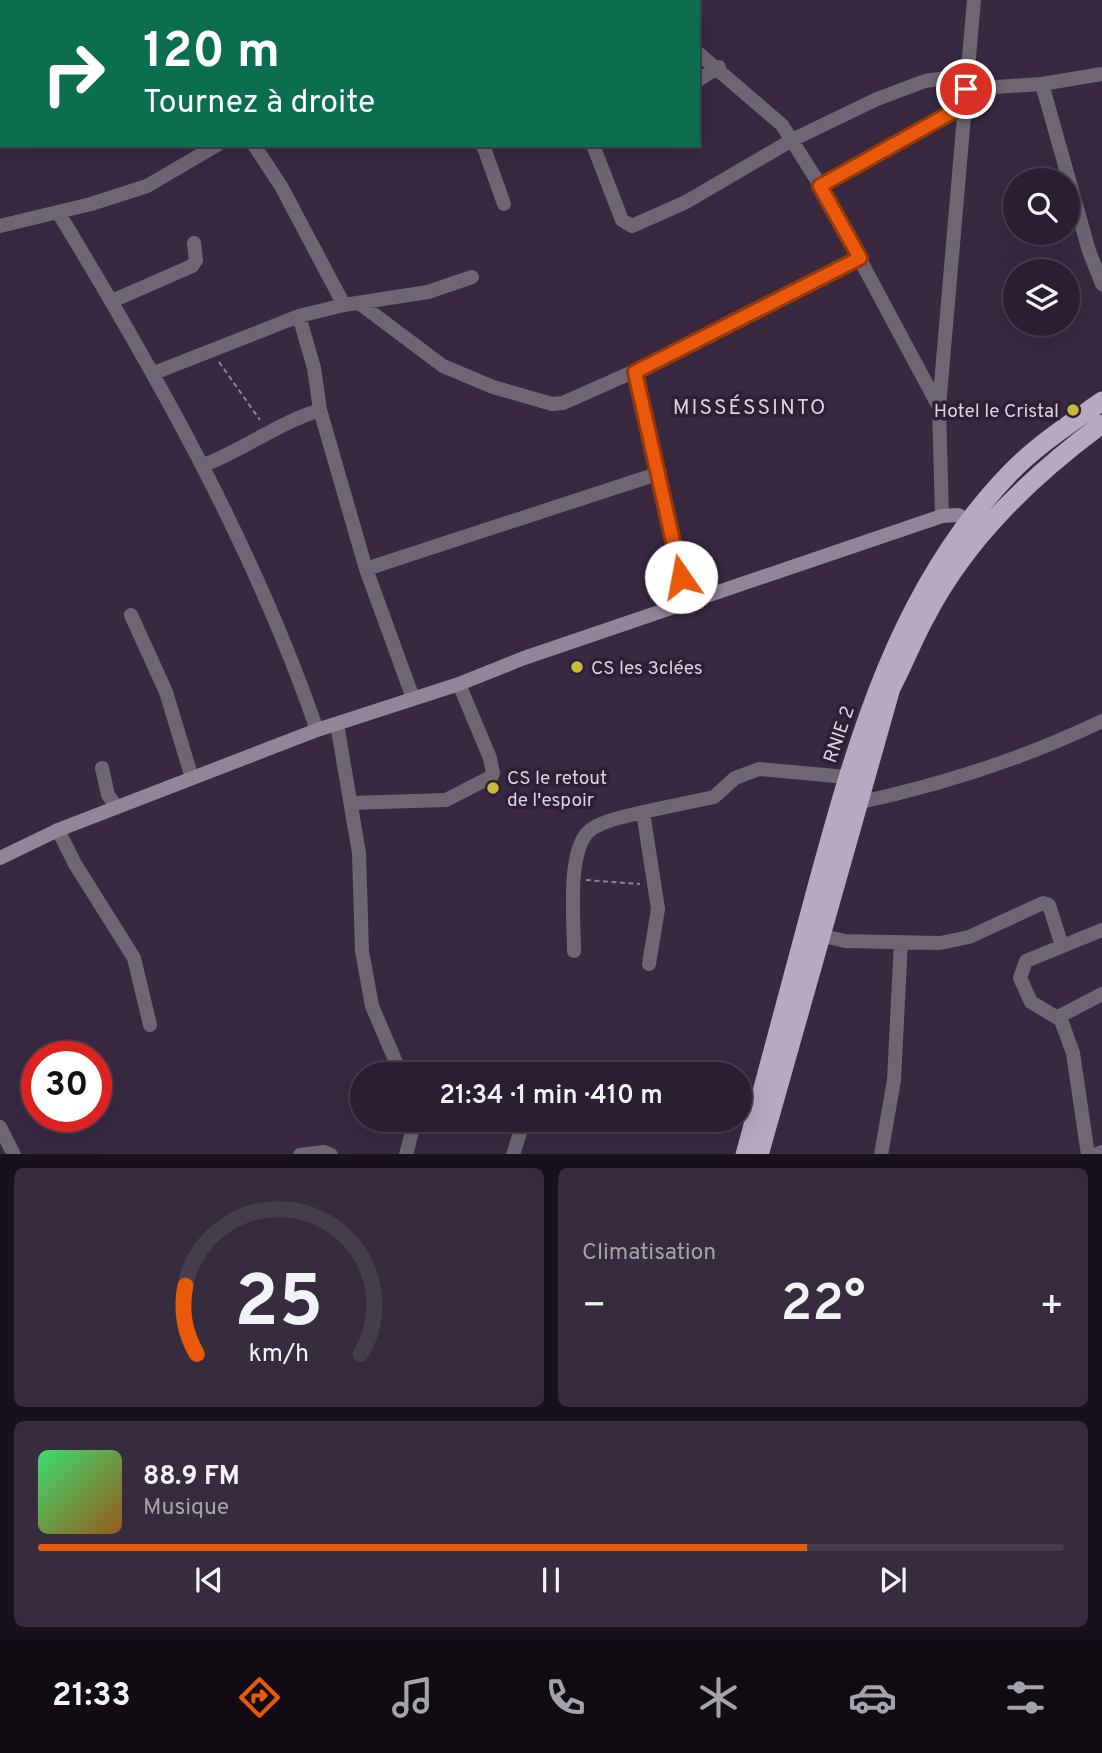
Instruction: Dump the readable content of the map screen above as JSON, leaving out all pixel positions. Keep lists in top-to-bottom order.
{
  "streets": {
    "highway": ["RNIE 2"]
  },
  "districts": ["MISSÉSSINTO"],
  "places": ["Hotel le Cristal", "CS les 3clées", "CS le retout de l'espoir"],
  "page": {
    "turn": ["120 m", "Tournez à droite"],
    "limit": "30",
    "trip": "21:34 · 1 min · 410 m",
    "tile": "Climatisation",
    "heat": ["−", "22°", "+"],
    "song": ["88.9 FM", "Musique"],
    "tabs": "21:33",
    "gauge": ["25", "km/h"]
  }
}
